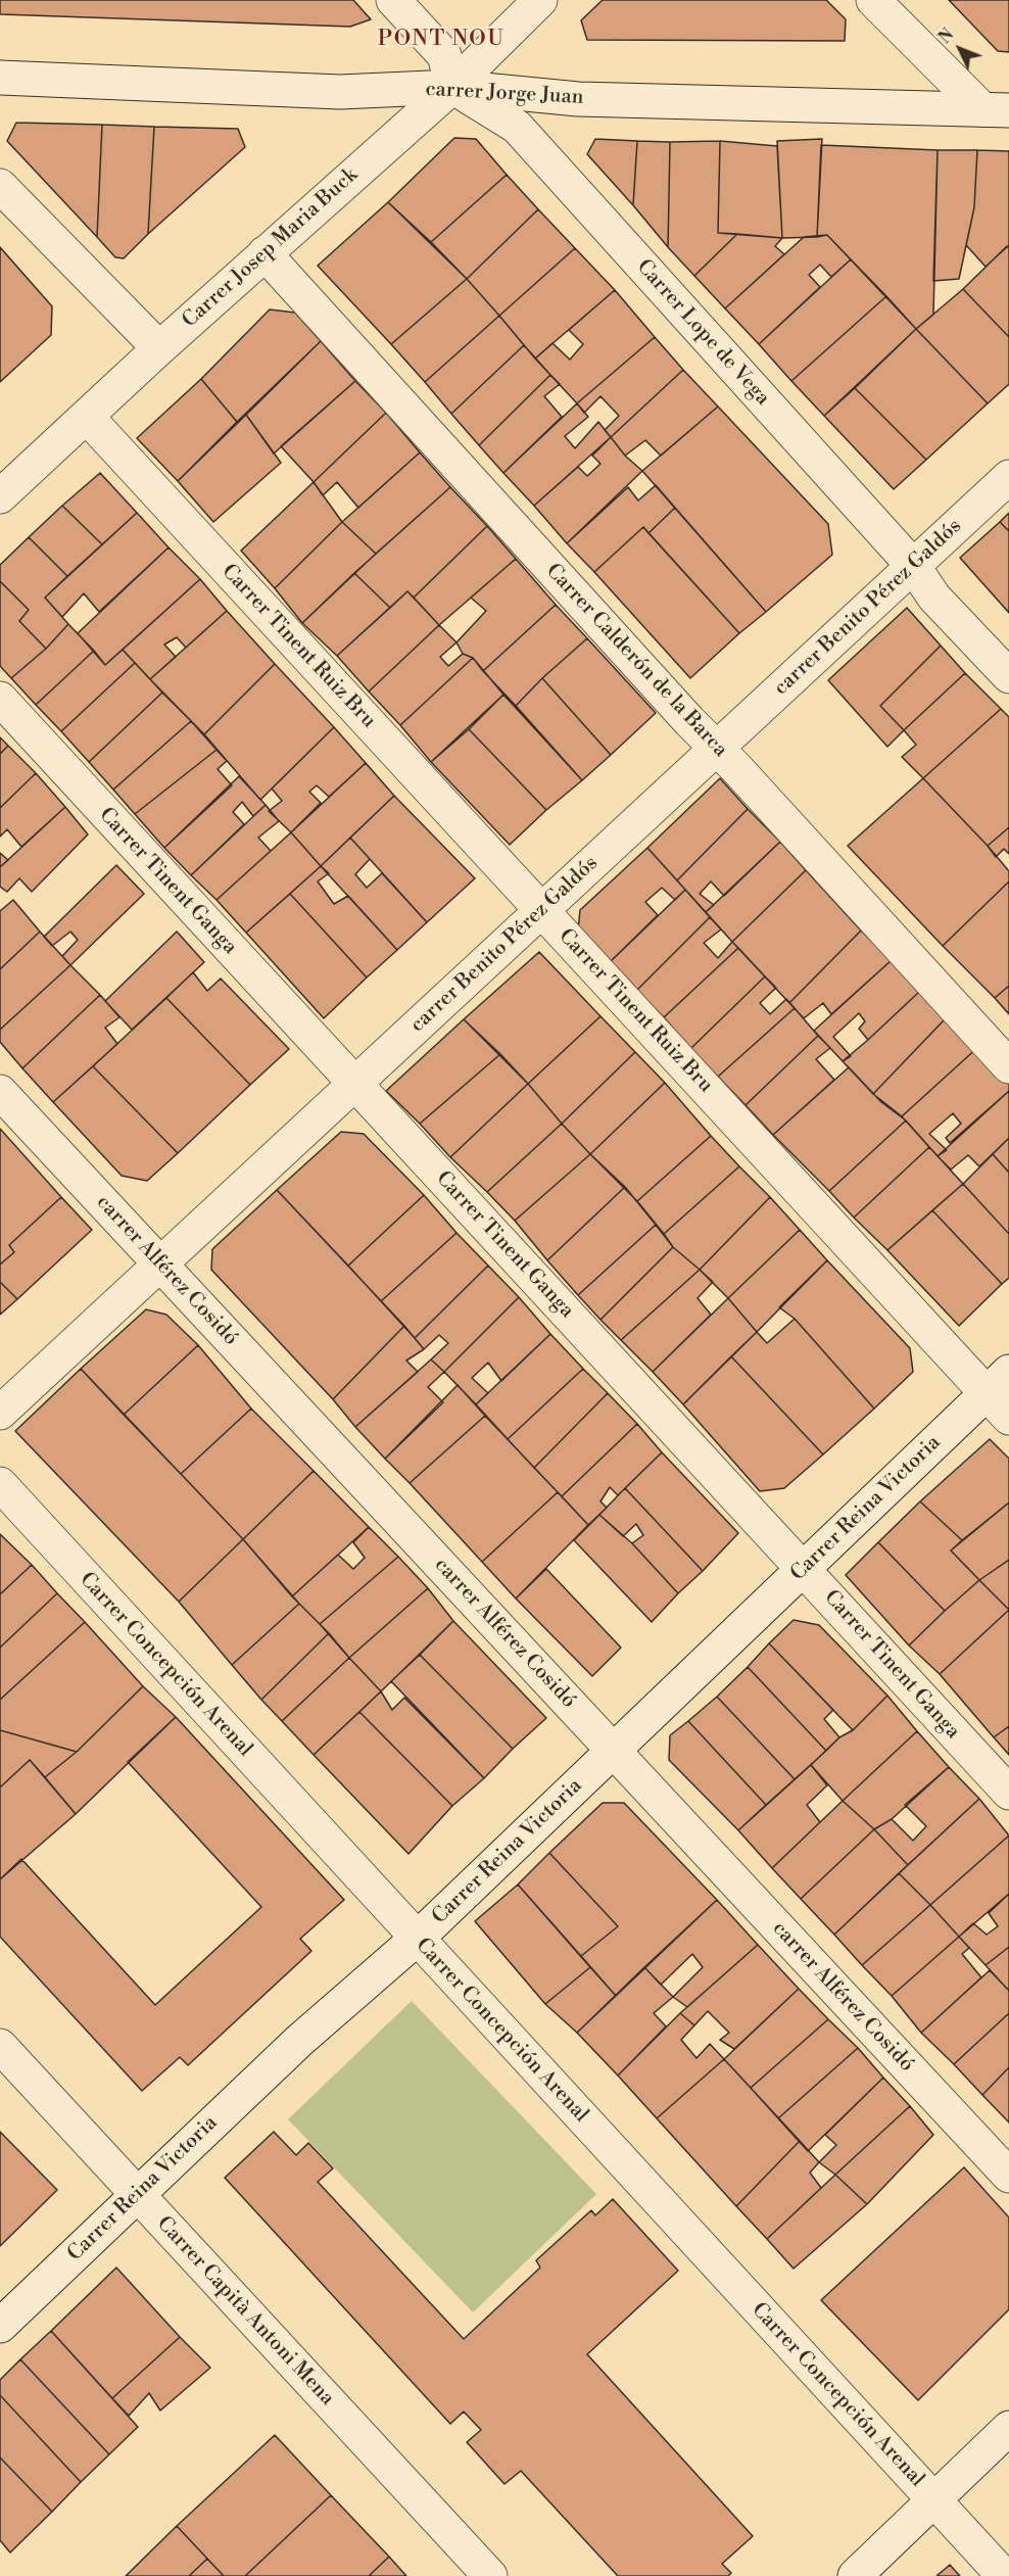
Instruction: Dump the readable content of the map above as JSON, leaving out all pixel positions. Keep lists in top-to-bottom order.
{
  "streets": {
    "street": [
      "carrer Jorge Juan",
      "Carrer Josep Maria Buck",
      "Carrer Lope de Vega",
      "carrer Benito Pérez Galdós",
      "Carrer Tinent Ruiz Bru",
      "Carrer Calderón de la Barca",
      "Carrer Tinent Ganga",
      "carrer Alférez Cosidó",
      "Carrer Reina Victoria",
      "Carrer Concepción Arenal",
      "Carrer Capità Antoni Mena"
    ]
  },
  "crossings": [
    ["carrer Jorge Juan", "Carrer Josep Maria Buck"],
    ["carrer Jorge Juan", "Carrer Lope de Vega"],
    ["Carrer Josep Maria Buck", "Carrer Lope de Vega"],
    ["Carrer Josep Maria Buck", "Carrer Tinent Ruiz Bru"],
    ["Carrer Josep Maria Buck", "Carrer Calderón de la Barca"],
    ["Carrer Lope de Vega", "carrer Benito Pérez Galdós"],
    ["carrer Benito Pérez Galdós", "Carrer Tinent Ruiz Bru"],
    ["carrer Benito Pérez Galdós", "Carrer Calderón de la Barca"],
    ["carrer Benito Pérez Galdós", "Carrer Tinent Ganga"],
    ["carrer Benito Pérez Galdós", "carrer Alférez Cosidó"],
    ["Carrer Tinent Ruiz Bru", "Carrer Reina Victoria"],
    ["Carrer Tinent Ganga", "Carrer Reina Victoria"],
    ["carrer Alférez Cosidó", "Carrer Reina Victoria"],
    ["Carrer Reina Victoria", "Carrer Concepción Arenal"],
    ["Carrer Reina Victoria", "Carrer Capità Antoni Mena"]
  ],
  "districts": ["PONT NOU"],
  "north": "top left"
}
